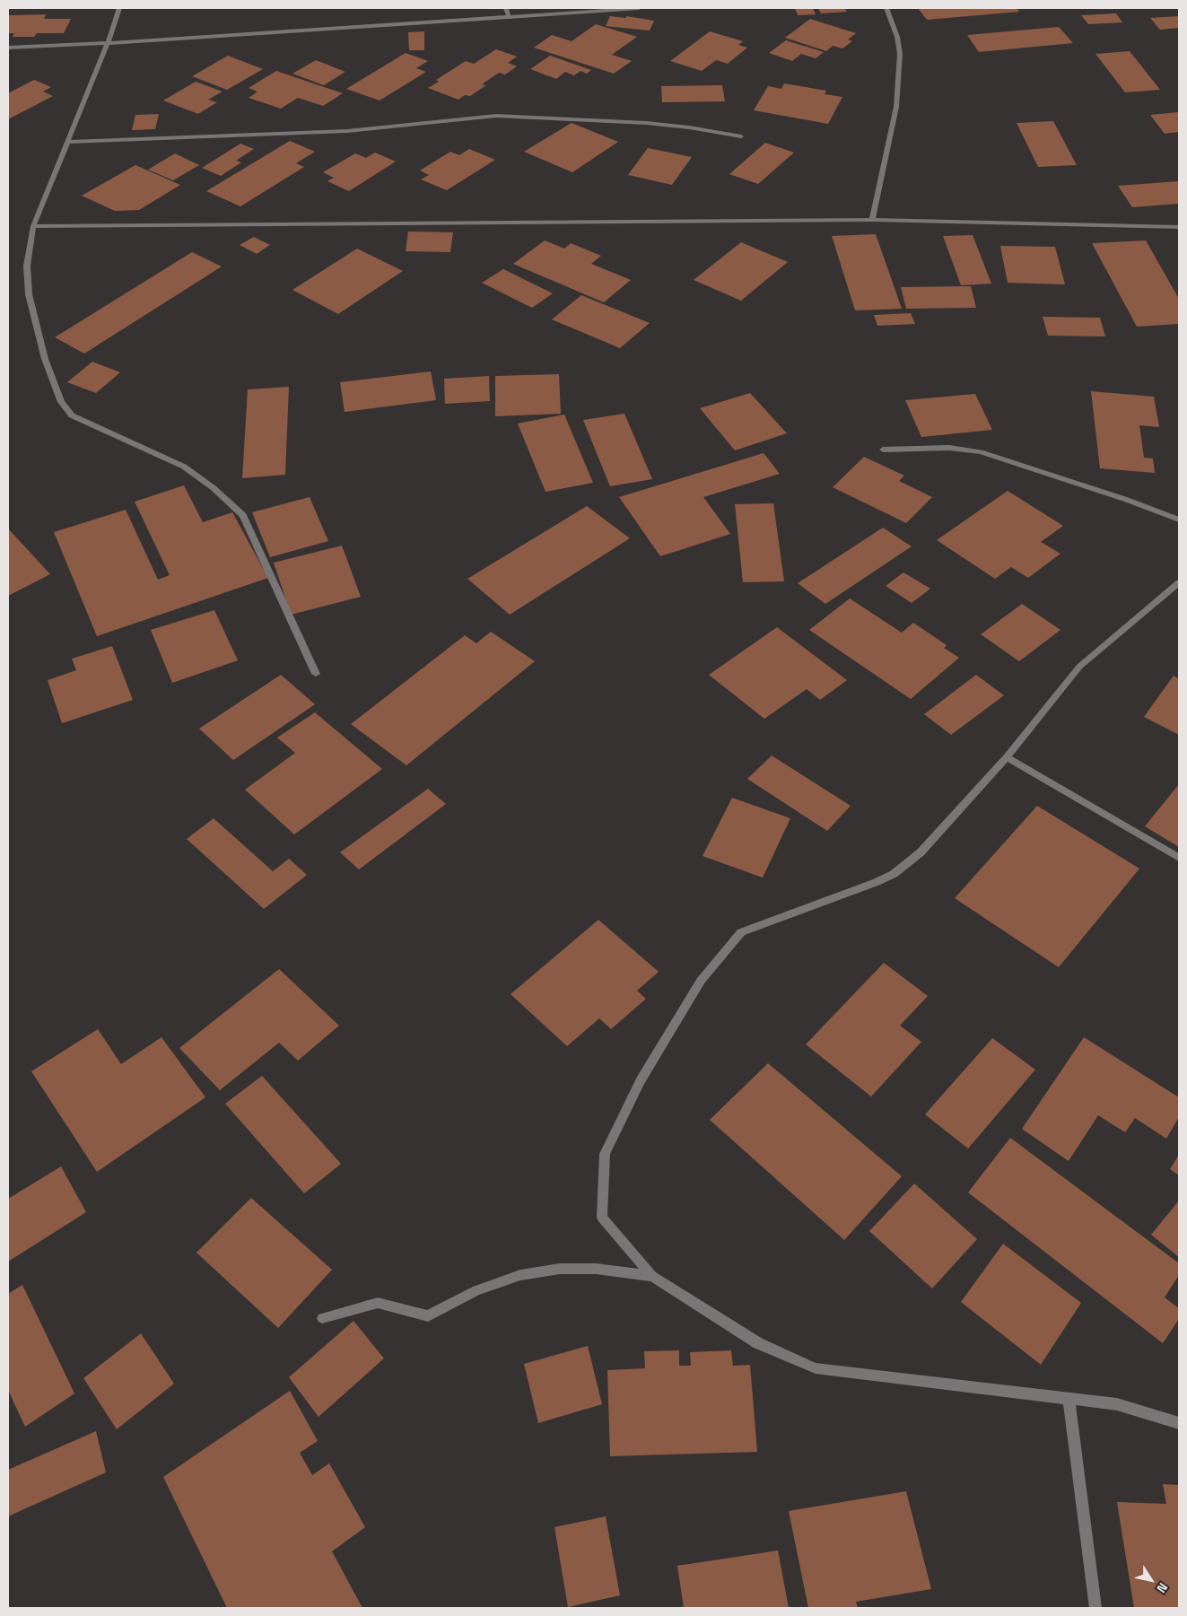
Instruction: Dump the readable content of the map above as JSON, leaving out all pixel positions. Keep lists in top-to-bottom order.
{
  "north": "bottom right"
}
